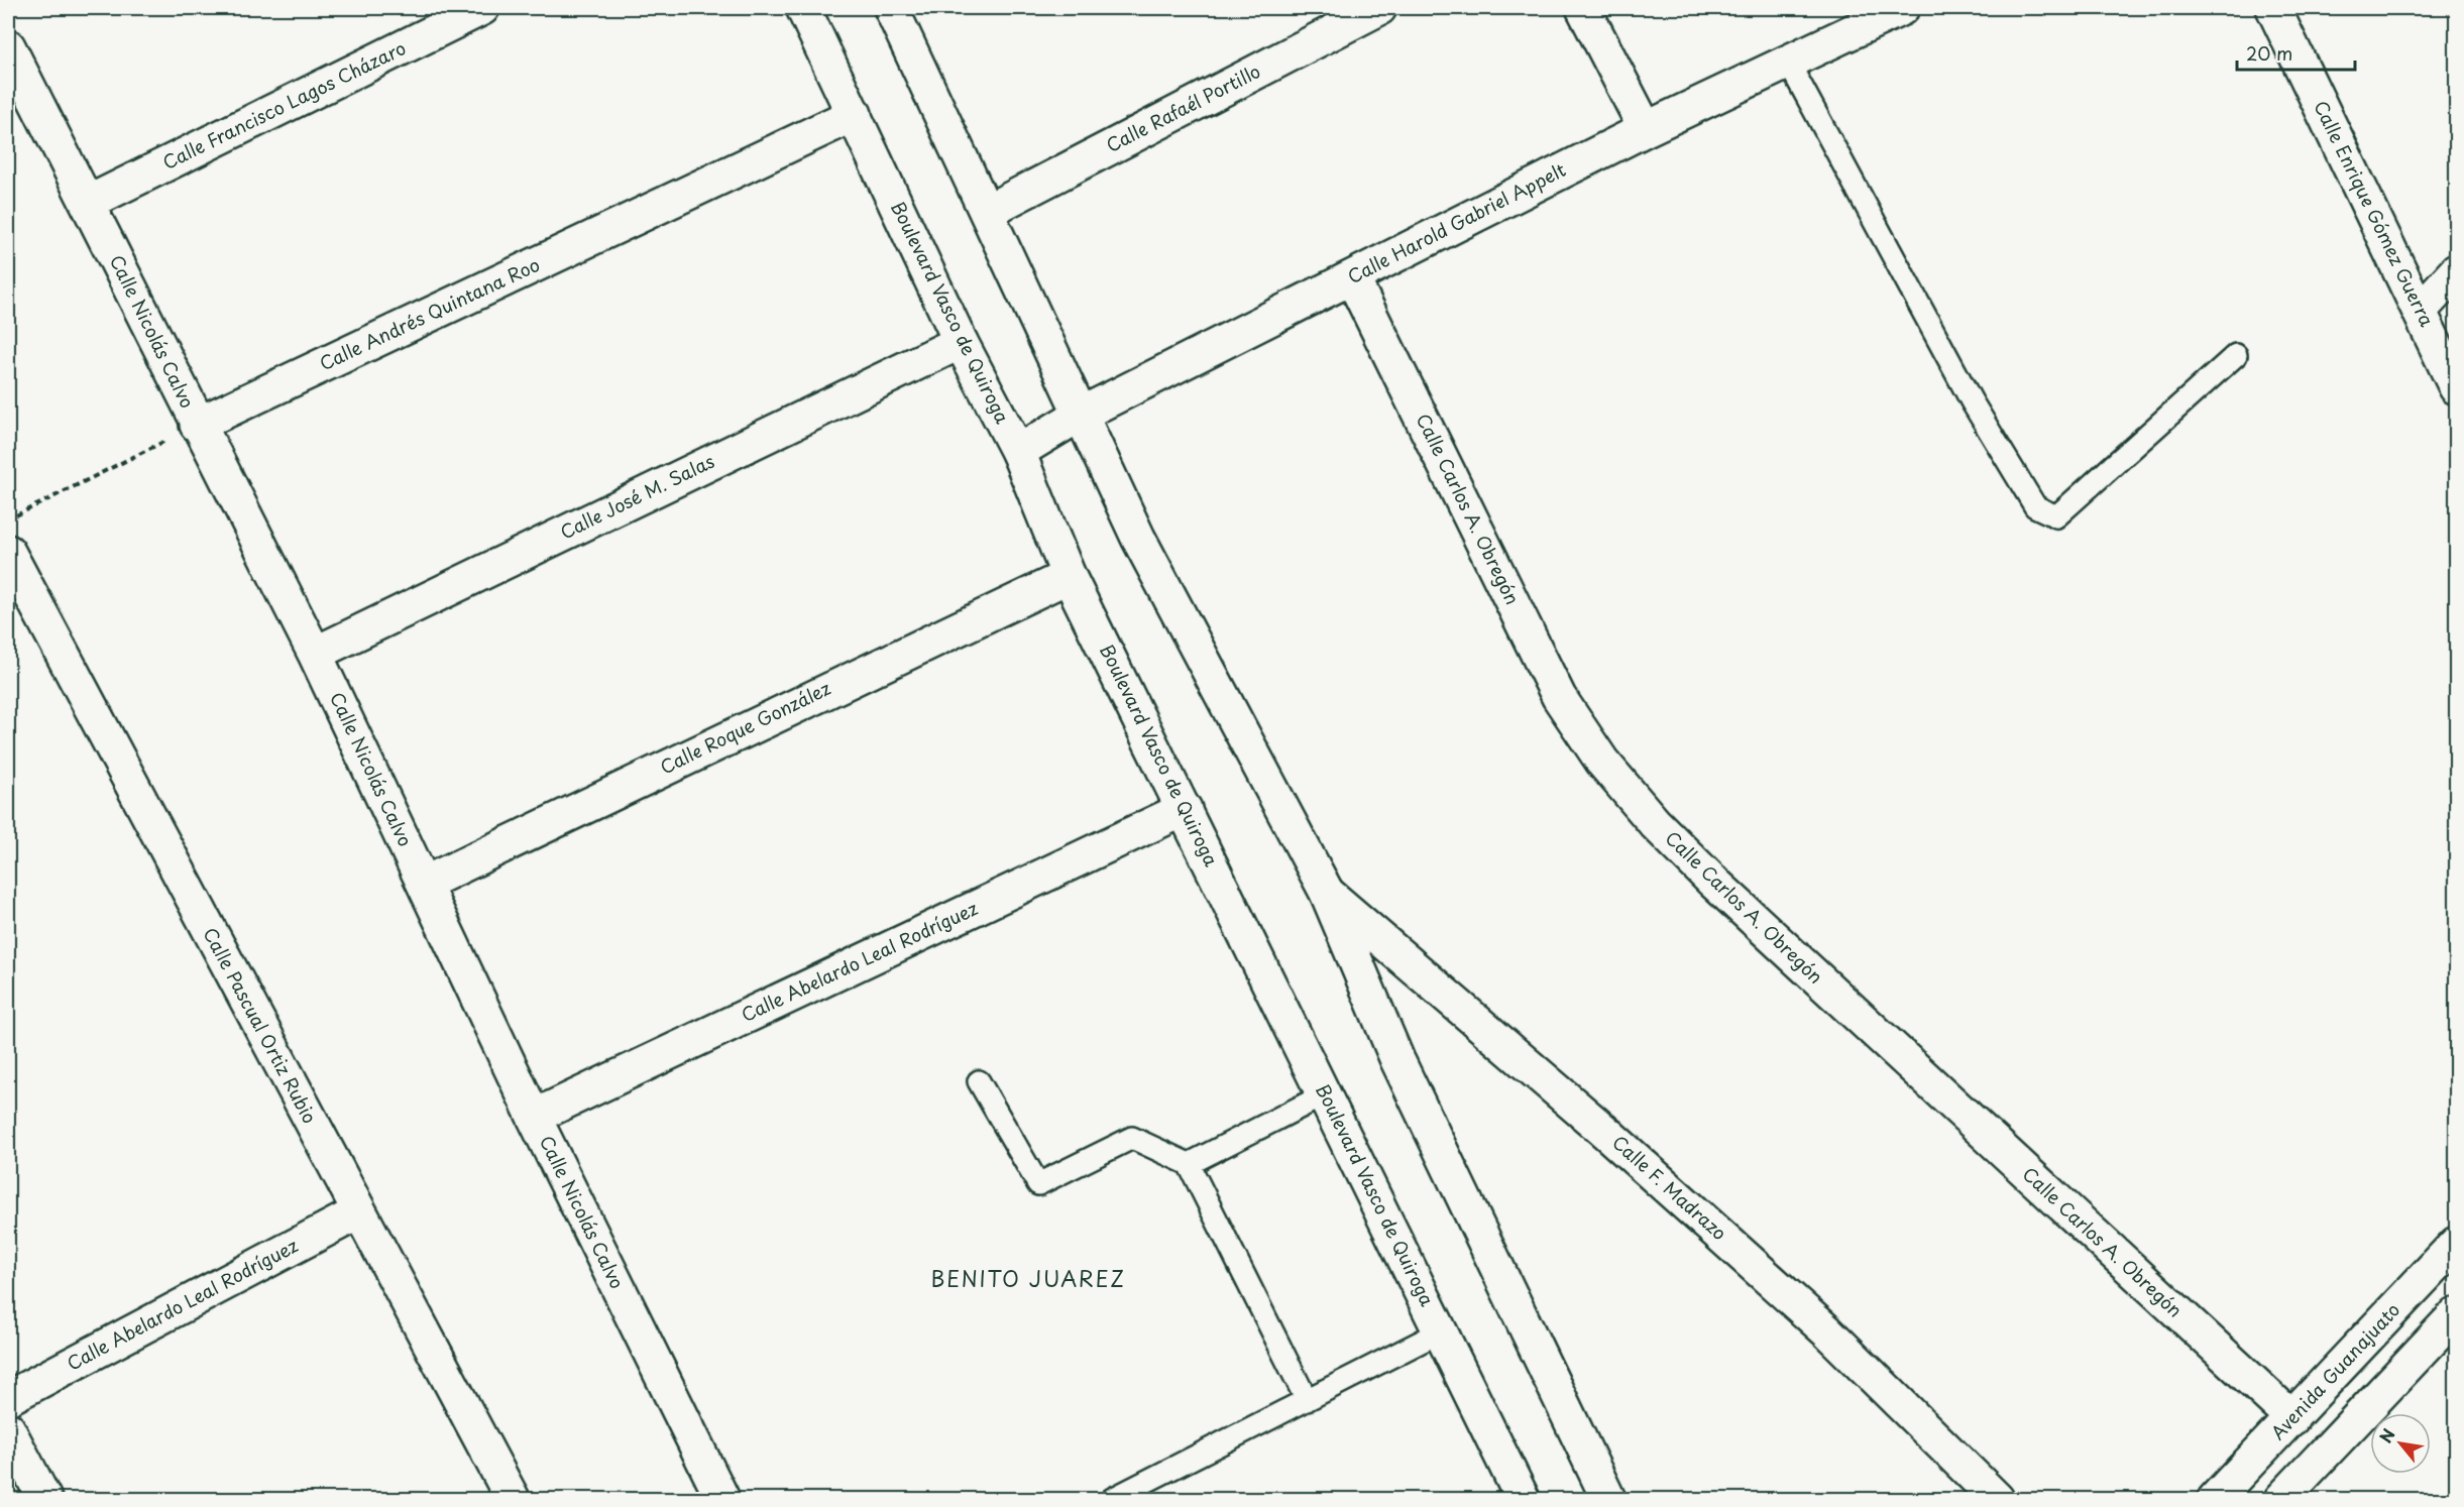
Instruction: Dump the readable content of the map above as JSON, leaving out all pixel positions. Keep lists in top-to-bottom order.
{
  "streets": {
    "street": [
      "Calle Francisco Lagos Cházaro",
      "Calle Rafaél Portillo",
      "Calle Enrique Gómez Guerra",
      "Calle Harold Gabriel Appelt",
      "Boulevard Vasco de Quiroga",
      "Calle Andrés Quintana Roo",
      "Calle Nicolás Calvo",
      "Calle José M. Salas",
      "Calle Carlos A. Obregón",
      "Calle Roque González",
      "Calle Abelardo Leal Rodríguez",
      "Calle Pascual Ortiz Rubio",
      "Calle F. Madrazo",
      "Avenida Guanajuato"
    ]
  },
  "crossings": [
    ["Calle Francisco Lagos Cházaro", "Calle Nicolás Calvo"],
    ["Calle Harold Gabriel Appelt", "Boulevard Vasco de Quiroga"],
    ["Calle Harold Gabriel Appelt", "Calle Carlos A. Obregón"],
    ["Boulevard Vasco de Quiroga", "Calle Andrés Quintana Roo"],
    ["Boulevard Vasco de Quiroga", "Calle José M. Salas"],
    ["Boulevard Vasco de Quiroga", "Calle Roque González"],
    ["Boulevard Vasco de Quiroga", "Calle Abelardo Leal Rodríguez"],
    ["Calle Andrés Quintana Roo", "Calle Nicolás Calvo"],
    ["Calle Nicolás Calvo", "Calle José M. Salas"],
    ["Calle Nicolás Calvo", "Calle Roque González"],
    ["Calle Nicolás Calvo", "Calle Abelardo Leal Rodríguez"],
    ["Calle Carlos A. Obregón", "Avenida Guanajuato"],
    ["Calle Abelardo Leal Rodríguez", "Calle Pascual Ortiz Rubio"]
  ],
  "districts": ["BENITO JUAREZ"],
  "scale_bar": "20 m",
  "north": "top left"
}
